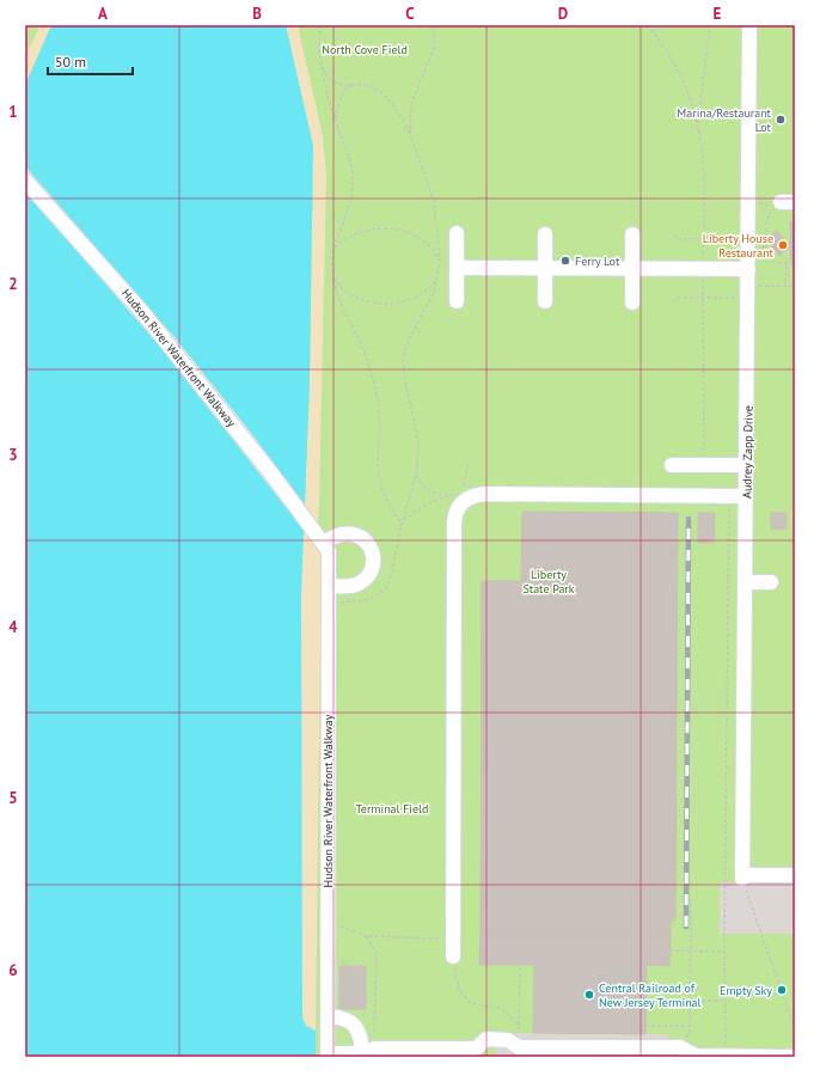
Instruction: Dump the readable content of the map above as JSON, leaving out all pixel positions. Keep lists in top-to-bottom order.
{
  "streets": {
    "street": ["Hudson River Waterfront Walkway", "Audrey Zapp Drive"]
  },
  "parks": ["North Cove Field", "Liberty State Park", "Terminal Field"],
  "places": [
    "Marina/Restaurant Lot",
    "Liberty House Restaurant",
    "Ferry Lot",
    "Empty Sky",
    "Central Railroad of New Jersey Terminal"
  ],
  "scale_bar": "50 m",
  "grid": {
    "columns": [
      "A",
      "B",
      "C",
      "D",
      "E"
    ],
    "rows": [
      "1",
      "2",
      "3",
      "4",
      "5",
      "6"
    ]
  }
}
